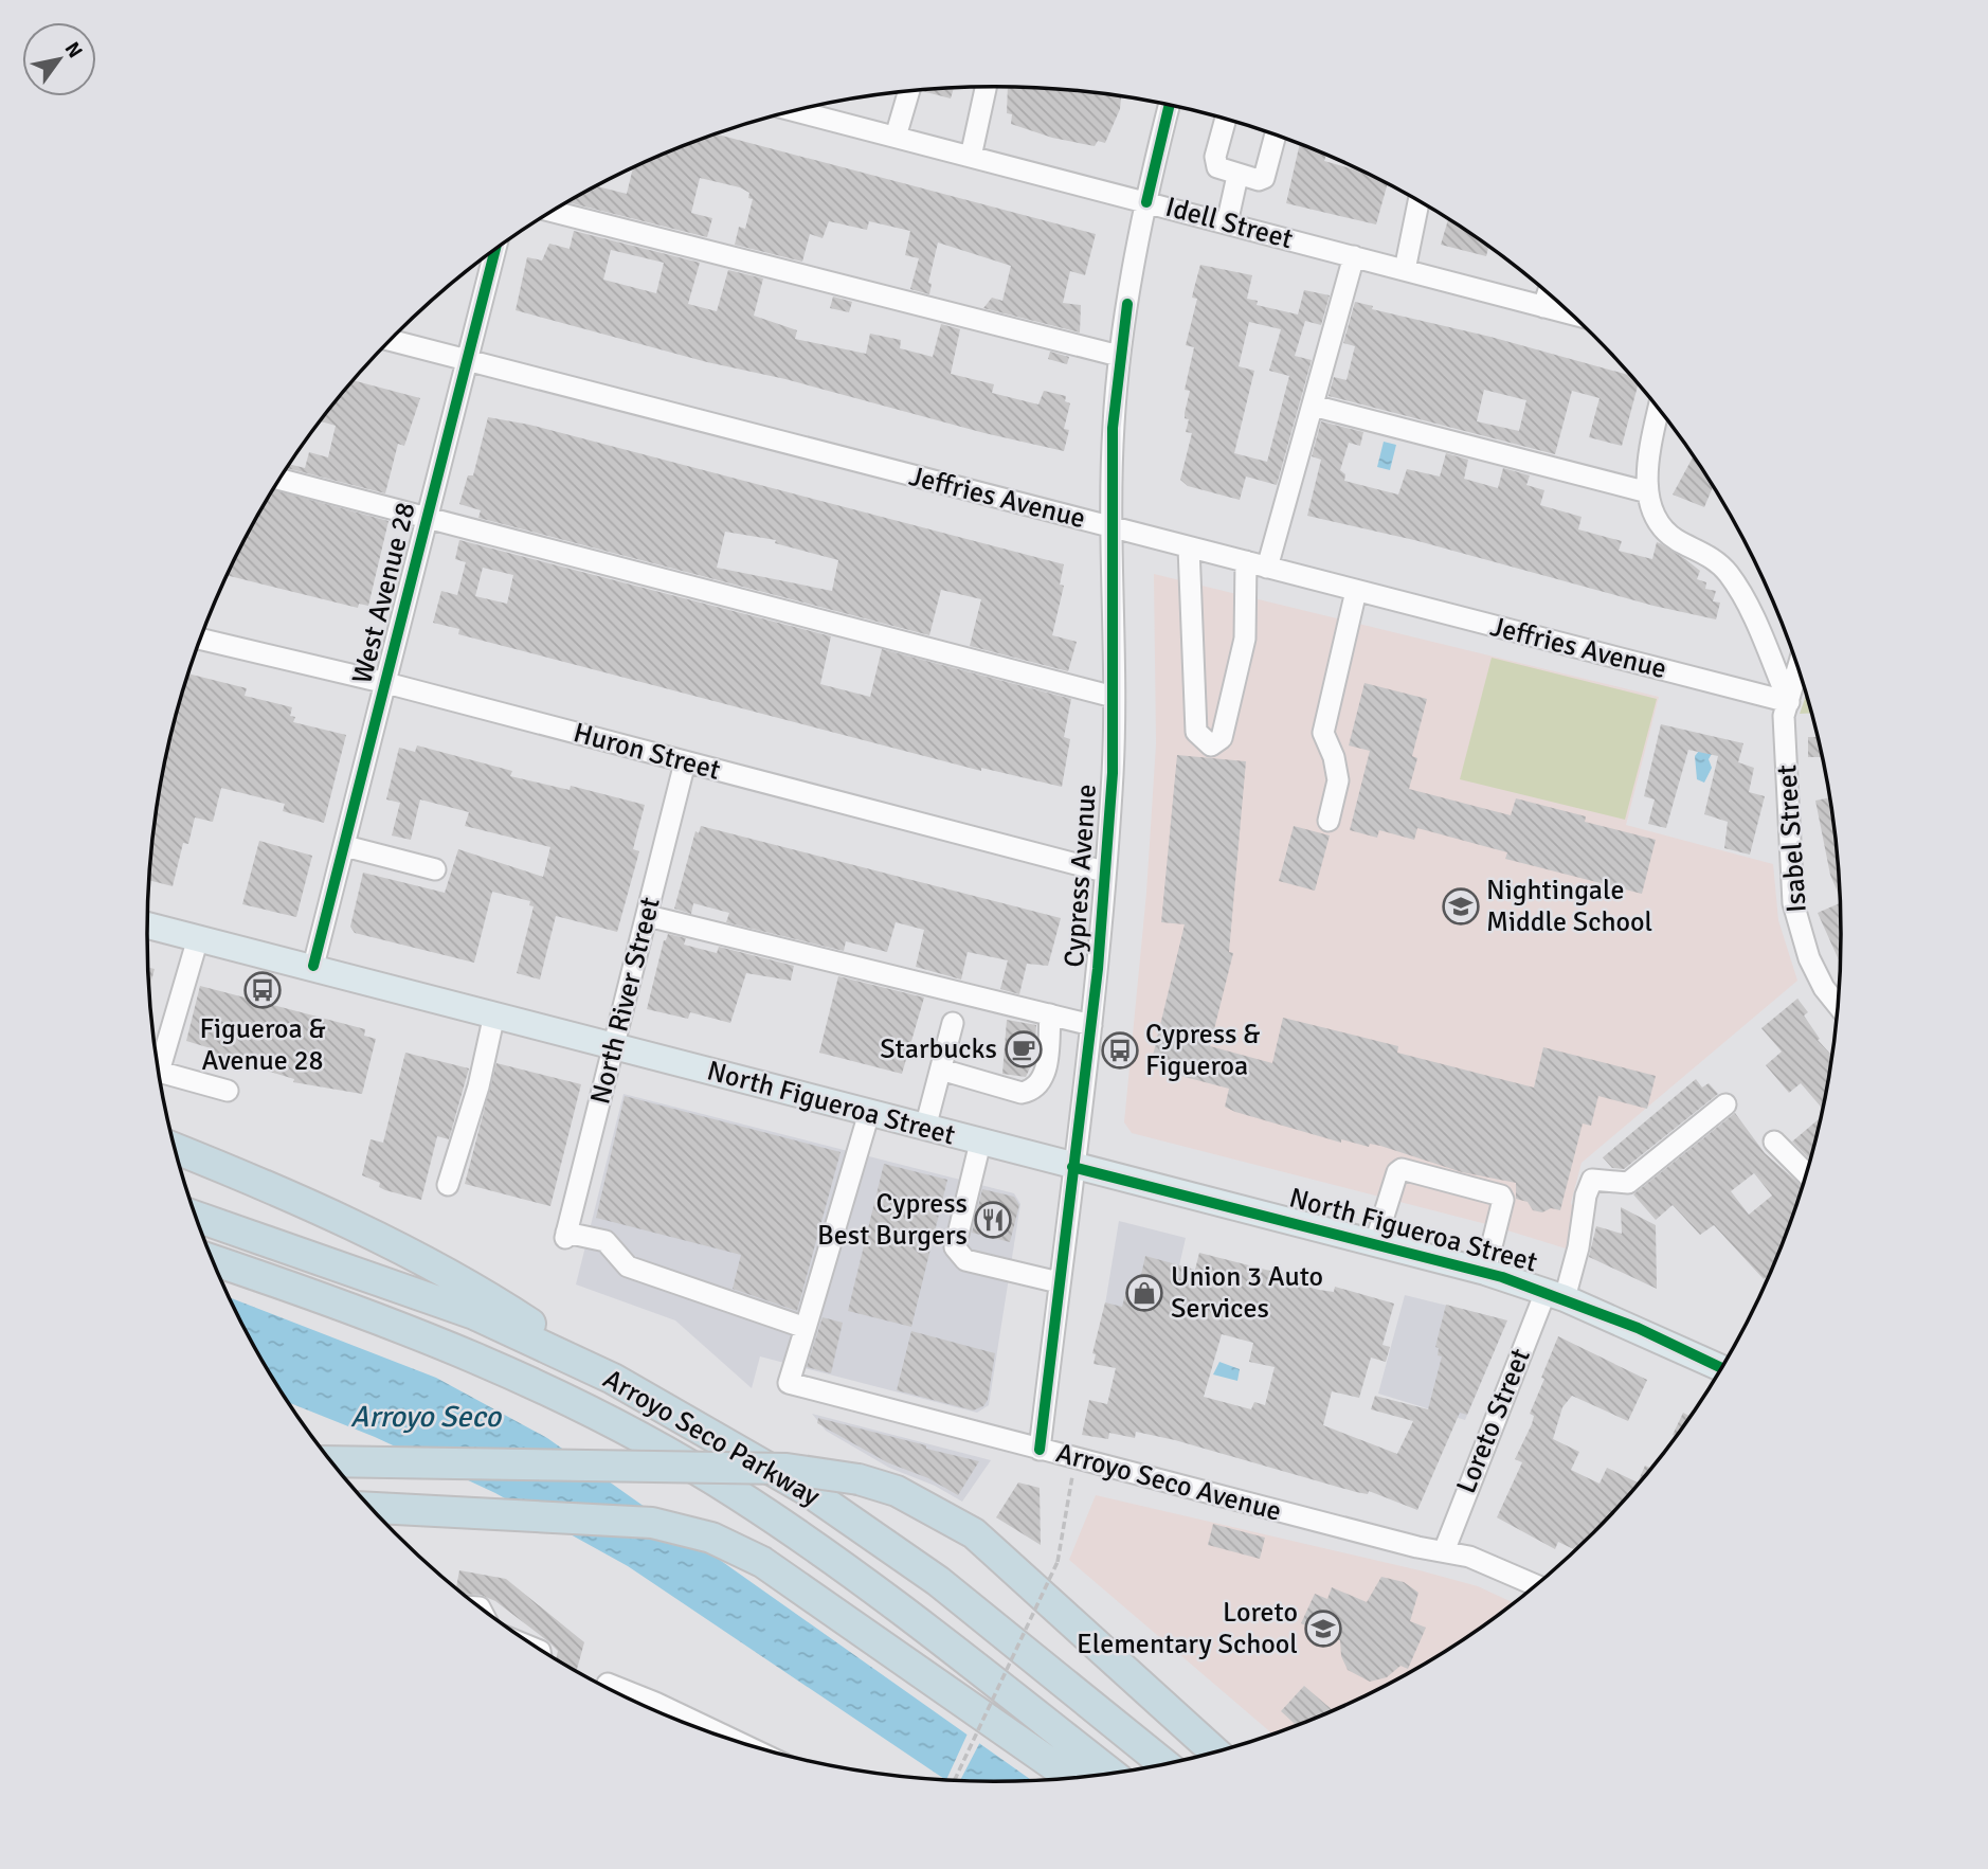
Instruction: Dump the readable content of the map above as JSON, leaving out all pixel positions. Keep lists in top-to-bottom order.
{
  "streets": {
    "highway": ["Arroyo Seco Parkway"],
    "main road": ["North Figueroa Street"],
    "street": [
      "Idell Street",
      "Jeffries Avenue",
      "West Avenue 28",
      "Huron Street",
      "Isabel Street",
      "Cypress Avenue",
      "North River Street",
      "Loreto Street",
      "Arroyo Seco Avenue"
    ]
  },
  "crossings": [
    ["Idell Street", "Cypress Avenue"],
    ["Jeffries Avenue", "West Avenue 28"],
    ["Jeffries Avenue", "Isabel Street"],
    ["Jeffries Avenue", "Cypress Avenue"],
    ["West Avenue 28", "Huron Street"],
    ["West Avenue 28", "North Figueroa Street"],
    ["Huron Street", "Cypress Avenue"],
    ["Huron Street", "North River Street"],
    ["Cypress Avenue", "North Figueroa Street"],
    ["Cypress Avenue", "Arroyo Seco Avenue"],
    ["North River Street", "North Figueroa Street"],
    ["North River Street", "Arroyo Seco Avenue"],
    ["North Figueroa Street", "Loreto Street"],
    ["Loreto Street", "Arroyo Seco Avenue"]
  ],
  "water": ["Arroyo Seco"],
  "places": {
    "school or university": ["Nightingale Middle School", "Loreto Elementary School"],
    "bus stop": ["Figueroa & Avenue 28", "Cypress & Figueroa"],
    "cafe": ["Starbucks"],
    "restaurant": ["Cypress Best Burgers"],
    "shop": ["Union 3 Auto Services"]
  },
  "north": "top right"
}
